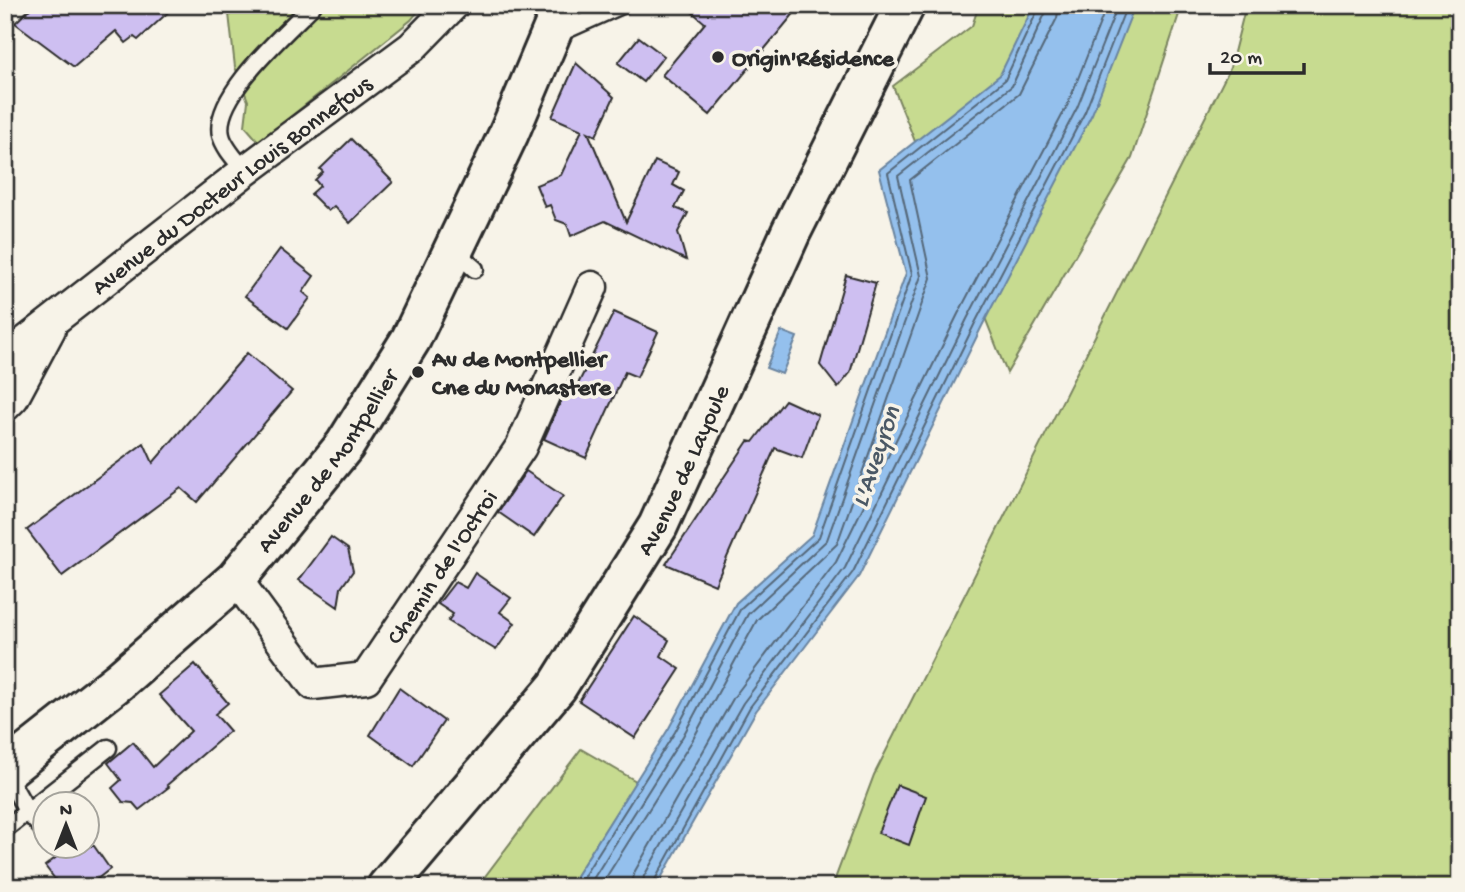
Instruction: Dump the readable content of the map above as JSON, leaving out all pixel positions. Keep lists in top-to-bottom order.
{
  "streets": {
    "street": [
      "Avenue du Docteur Louis Bonnefous",
      "Avenue de Montpellier",
      "Avenue de Layoule",
      "Chemin de l'Octroi"
    ]
  },
  "crossings": [
    ["Avenue de Montpellier", "Chemin de l'Octroi"]
  ],
  "water": ["L'Aveyron"],
  "places": ["Origin'Résidence", "Av de Montpellier Cne du Monastere"],
  "scale_bar": "20 m",
  "north": "top"
}
